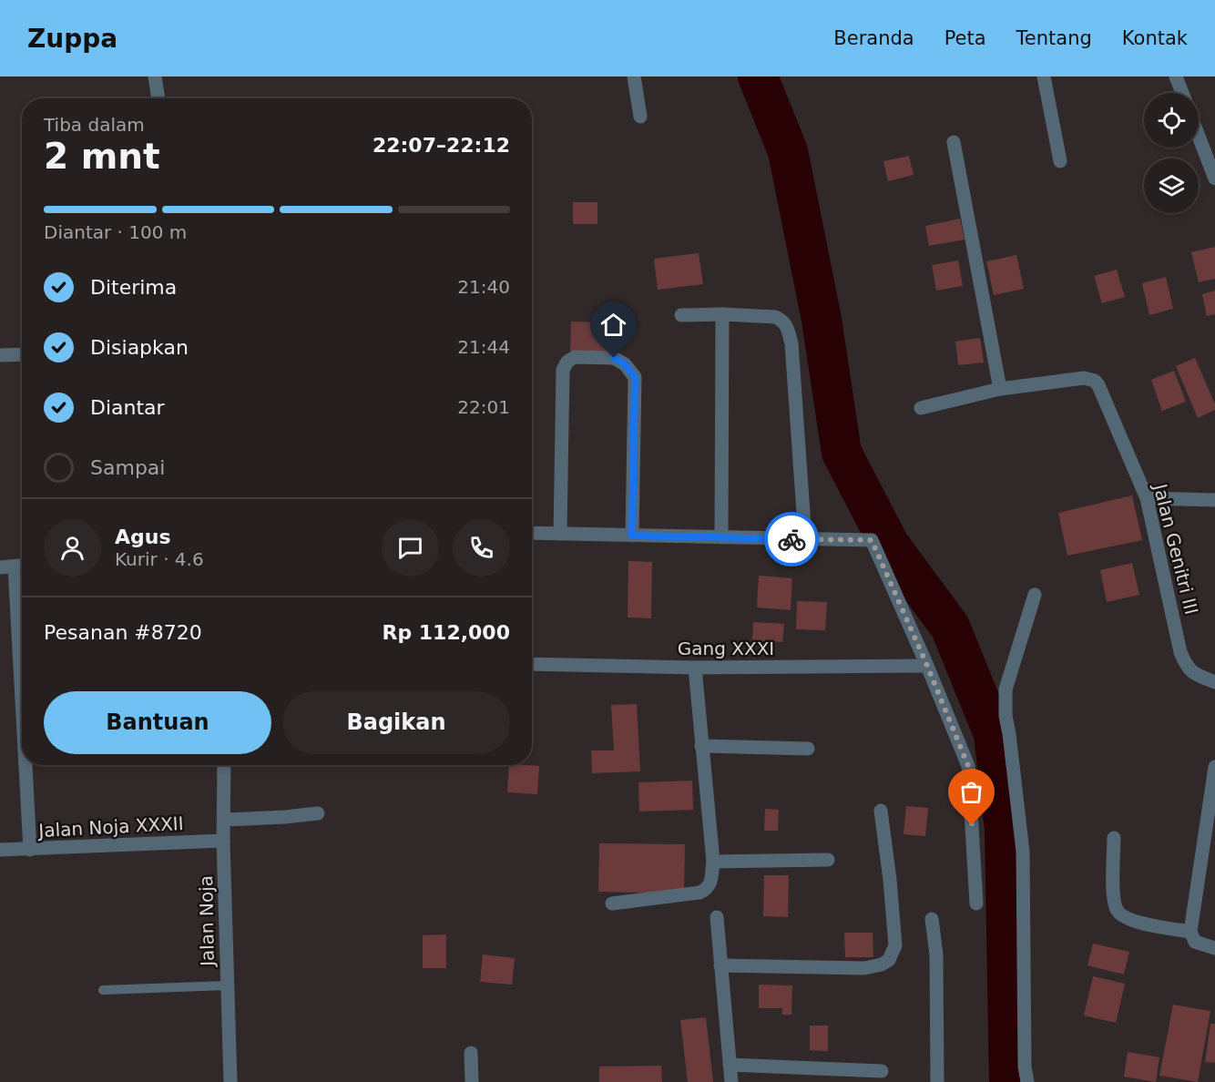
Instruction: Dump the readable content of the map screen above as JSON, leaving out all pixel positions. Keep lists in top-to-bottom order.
{
  "streets": {
    "street": [
      "Jalan Genitri III",
      "Gang XXXI",
      "Jalan Noja XXXII",
      "Jalan Noja"
    ]
  },
  "crossings": [
    ["Jalan Noja XXXII", "Jalan Noja"]
  ],
  "page": {
    "header": "Zuppa",
    "nav": [
      "Beranda",
      "Peta",
      "Tentang",
      "Kontak"
    ],
    "heading": ["2 mnt", "Tiba dalam", "22:07–22:12"],
    "panel": [
      "Agus",
      "Kurir · 4.6",
      "Pesanan #8720",
      "Rp 112,000"
    ],
    "bar": "Diantar · 100 m",
    "list": [
      ["Diterima", "21:40"],
      ["Disiapkan", "21:44"],
      ["Diantar", "22:01"],
      "Sampai"
    ],
    "buttons": ["Bantuan", "Bagikan"]
  }
}
